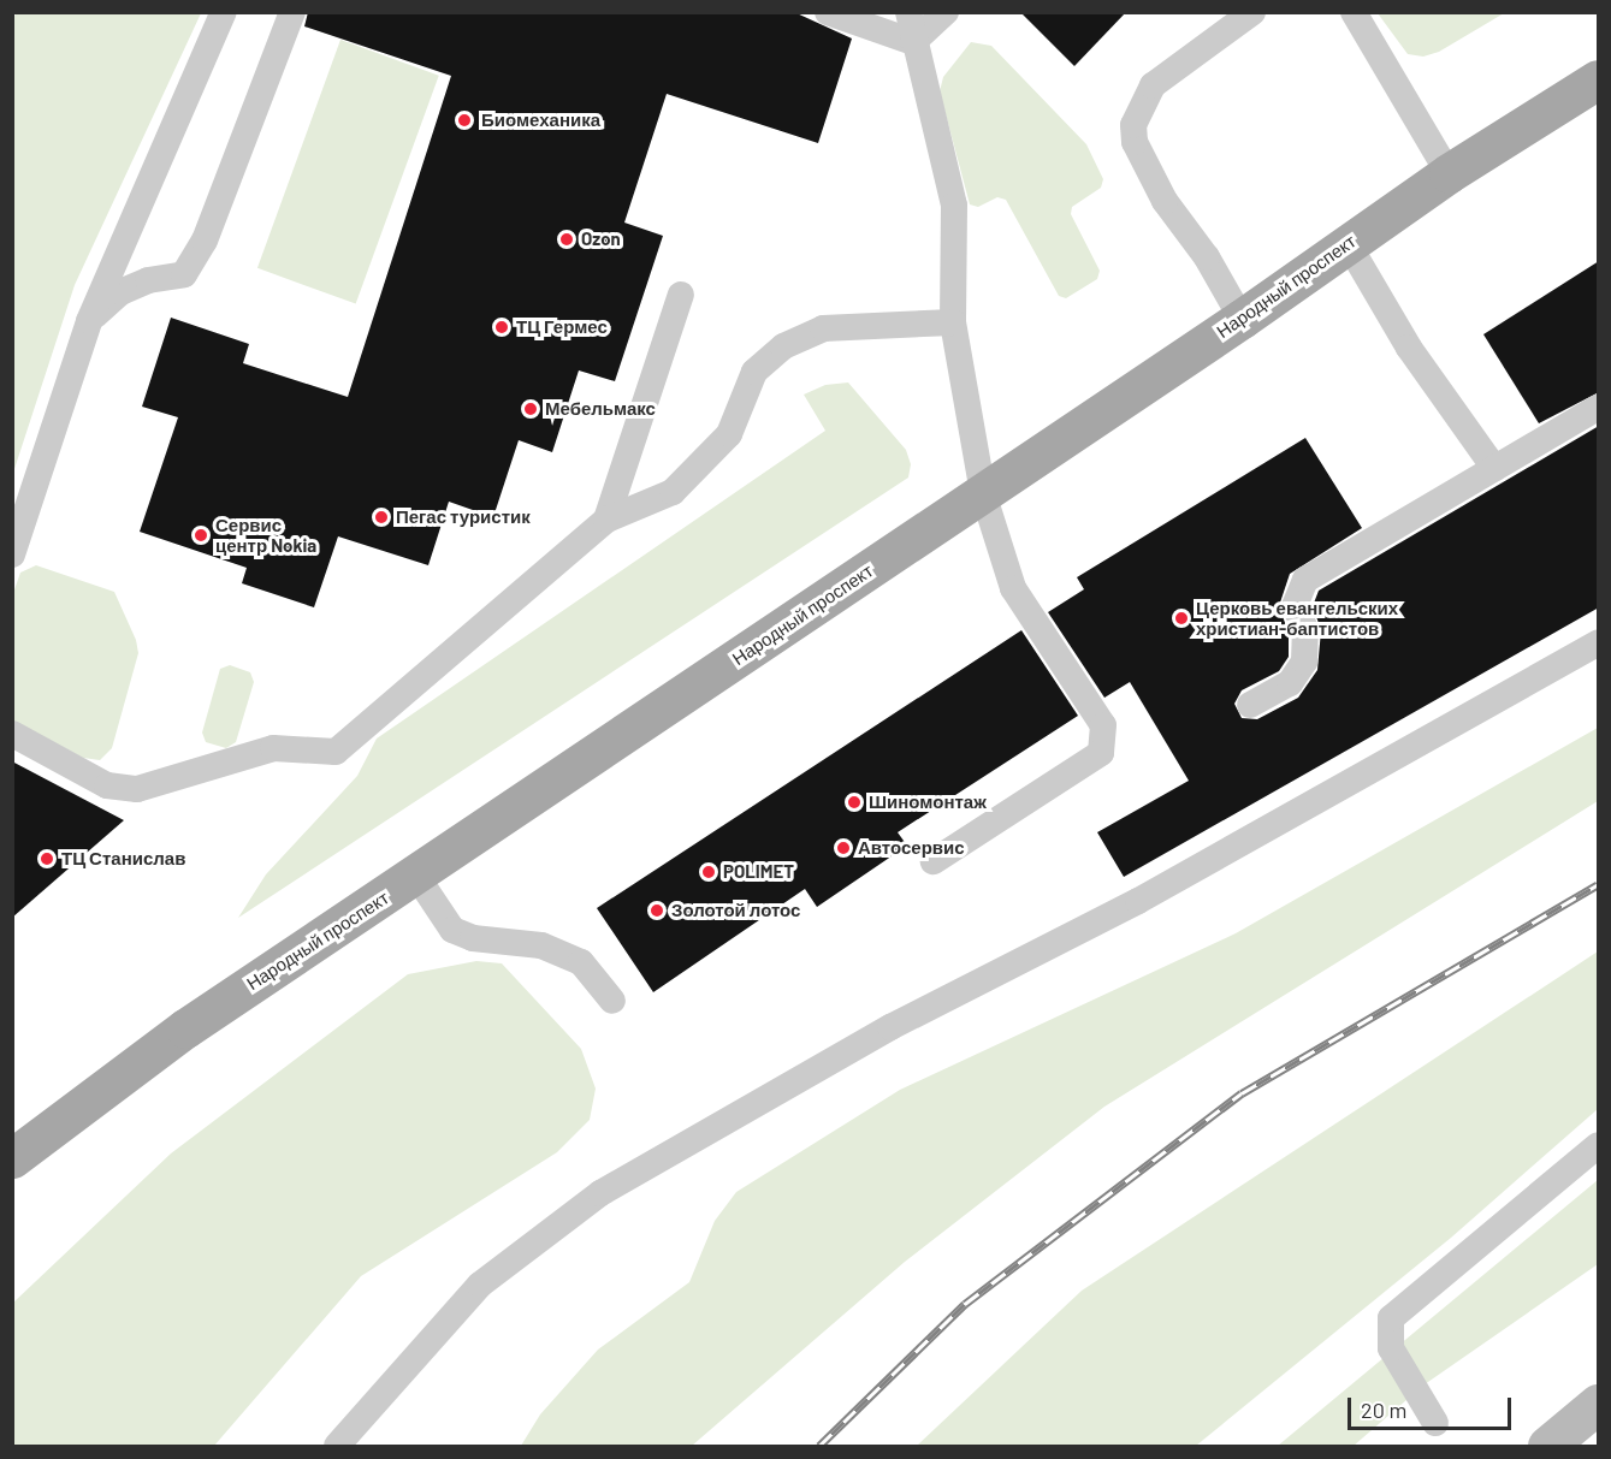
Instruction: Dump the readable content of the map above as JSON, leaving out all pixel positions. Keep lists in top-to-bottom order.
{
  "streets": {
    "main road": ["Народный проспект"]
  },
  "places": [
    "Биомеханика",
    "Ozon",
    "ТЦ Гермес",
    "Мебельмакс",
    "Пегас туристик",
    "Сервис центр Nokia",
    "Церковь евангельских христиан-баптистов",
    "Шиномонтаж",
    "Автосервис",
    "ТЦ Станислав",
    "POLIMET",
    "Золотой лотос"
  ],
  "scale_bar": "20 m"
}
